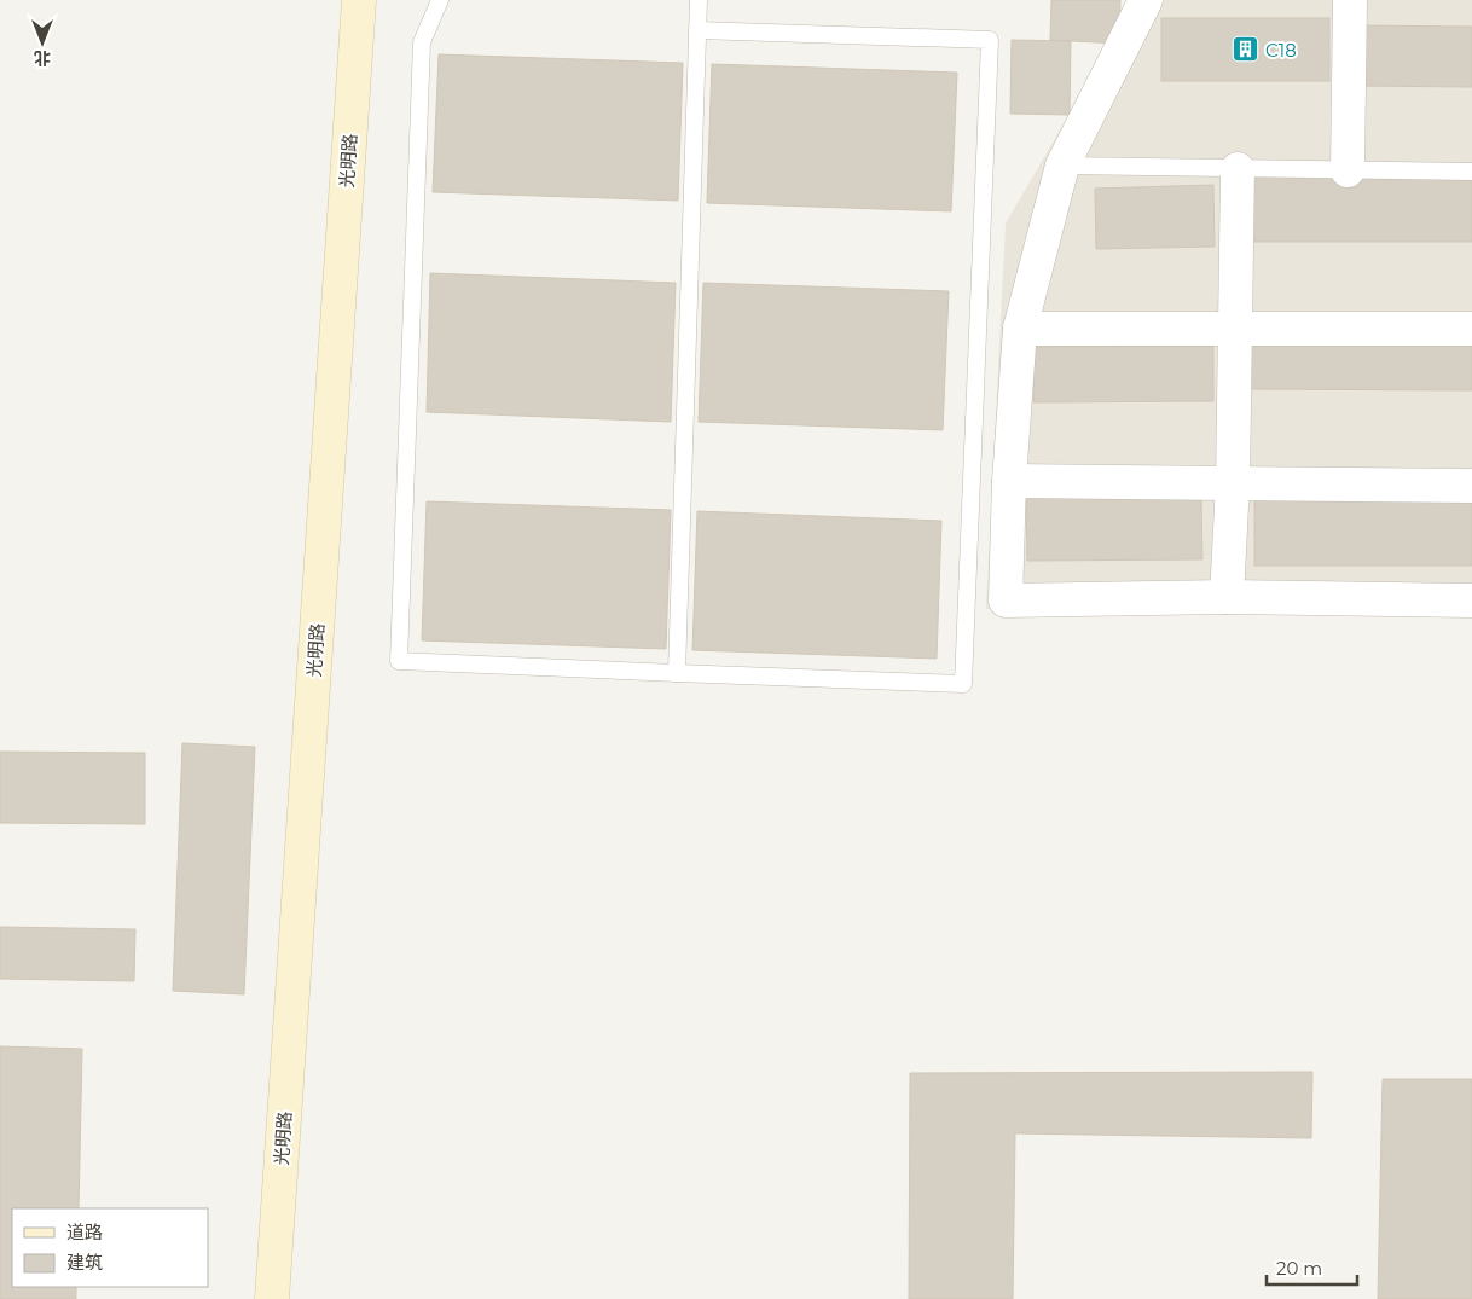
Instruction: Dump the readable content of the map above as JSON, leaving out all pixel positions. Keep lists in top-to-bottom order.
{
  "streets": {
    "street": ["光明路"]
  },
  "places": {
    "building": ["C18"]
  },
  "legend": ["道路", "建筑"],
  "scale_bar": "20 m",
  "north": "bottom"
}
